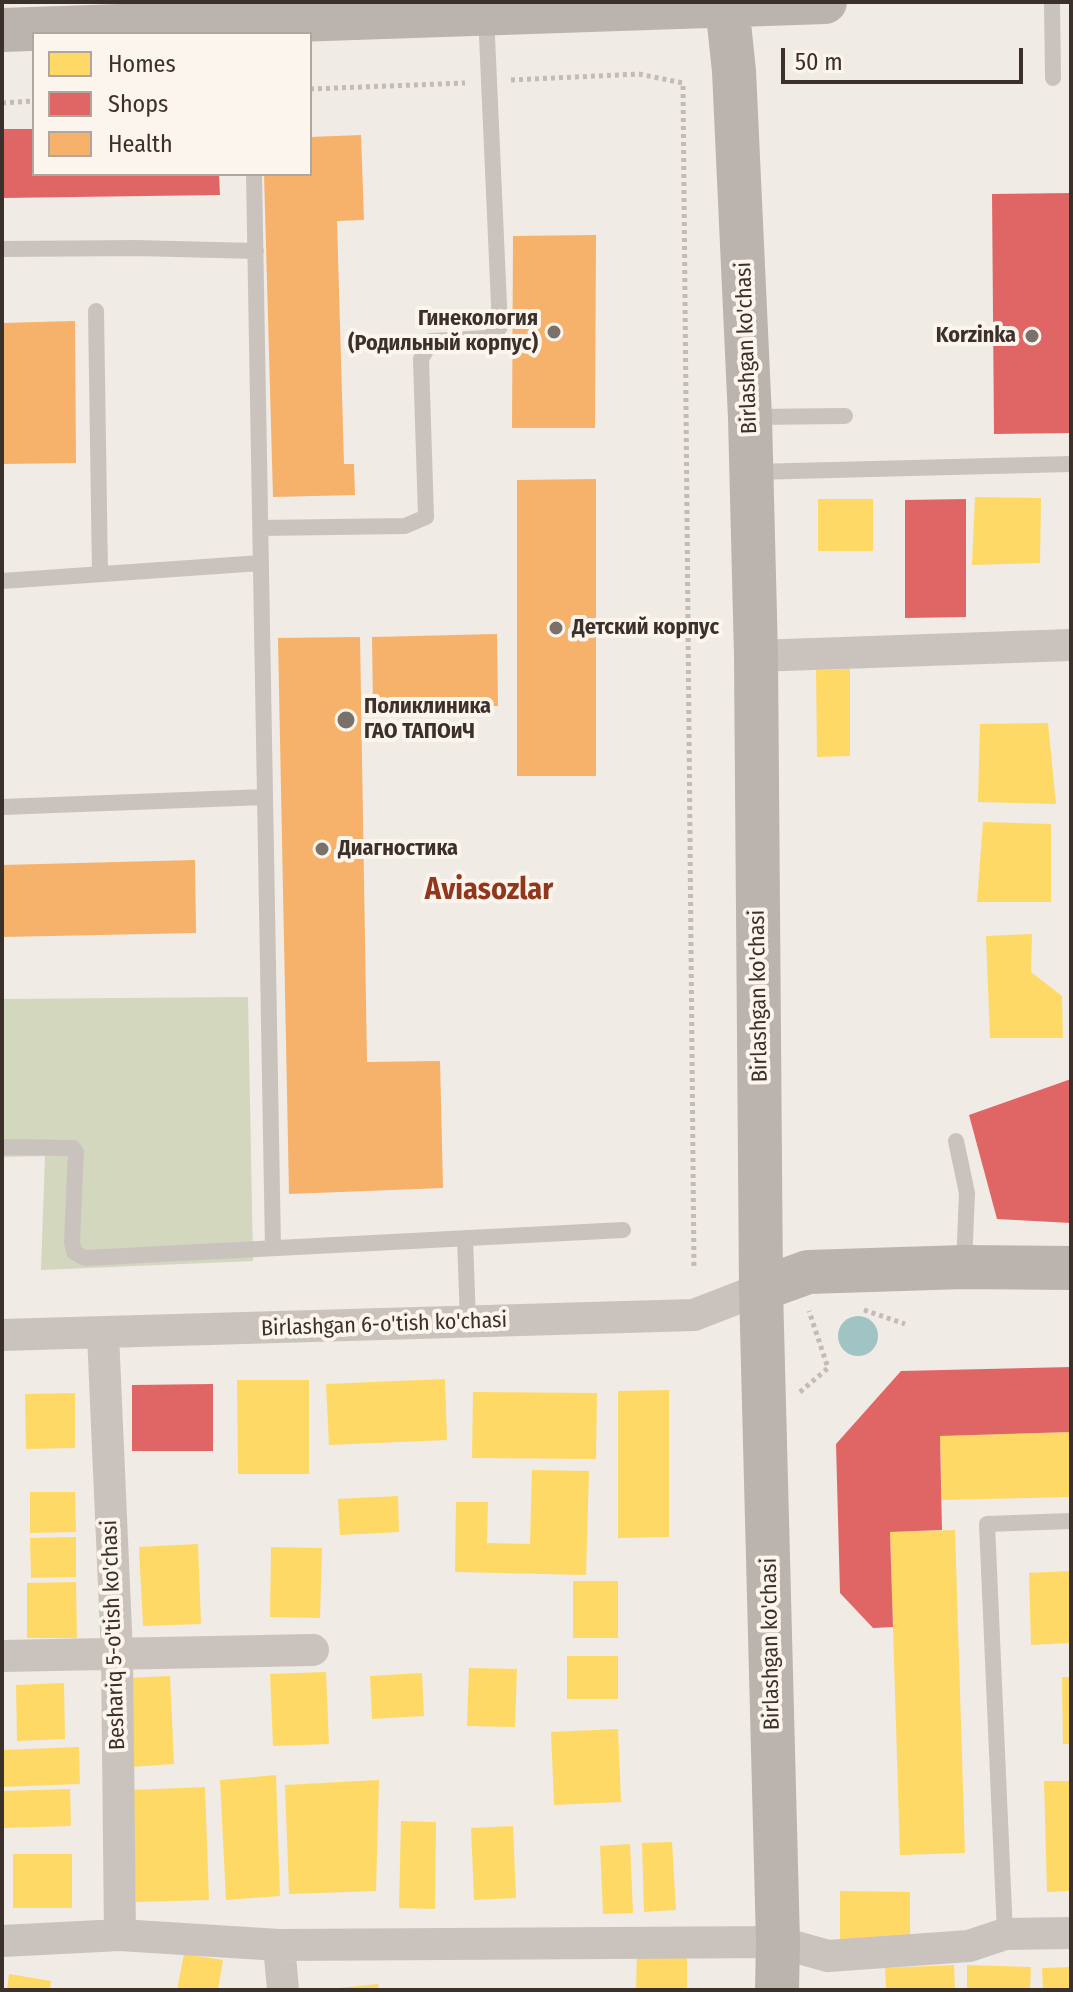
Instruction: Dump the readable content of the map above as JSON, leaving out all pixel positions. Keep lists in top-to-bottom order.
{
  "streets": {
    "main road": ["Birlashgan ko'chasi"],
    "street": ["Birlashgan 6-o'tish ko'chasi", "Beshariq 5-o'tish ko'chasi"]
  },
  "crossings": [
    ["Birlashgan ko'chasi", "Birlashgan 6-o'tish ko'chasi"],
    ["Birlashgan 6-o'tish ko'chasi", "Beshariq 5-o'tish ko'chasi"]
  ],
  "districts": ["Aviasozlar"],
  "places": [
    "Гинекология (Родильный корпус)",
    "Korzinka",
    "Детский корпус",
    "Поликлиника ГАО ТАПОиЧ",
    "Диагностика"
  ],
  "legend": ["Homes", "Shops", "Health"],
  "scale_bar": "50 m"
}
